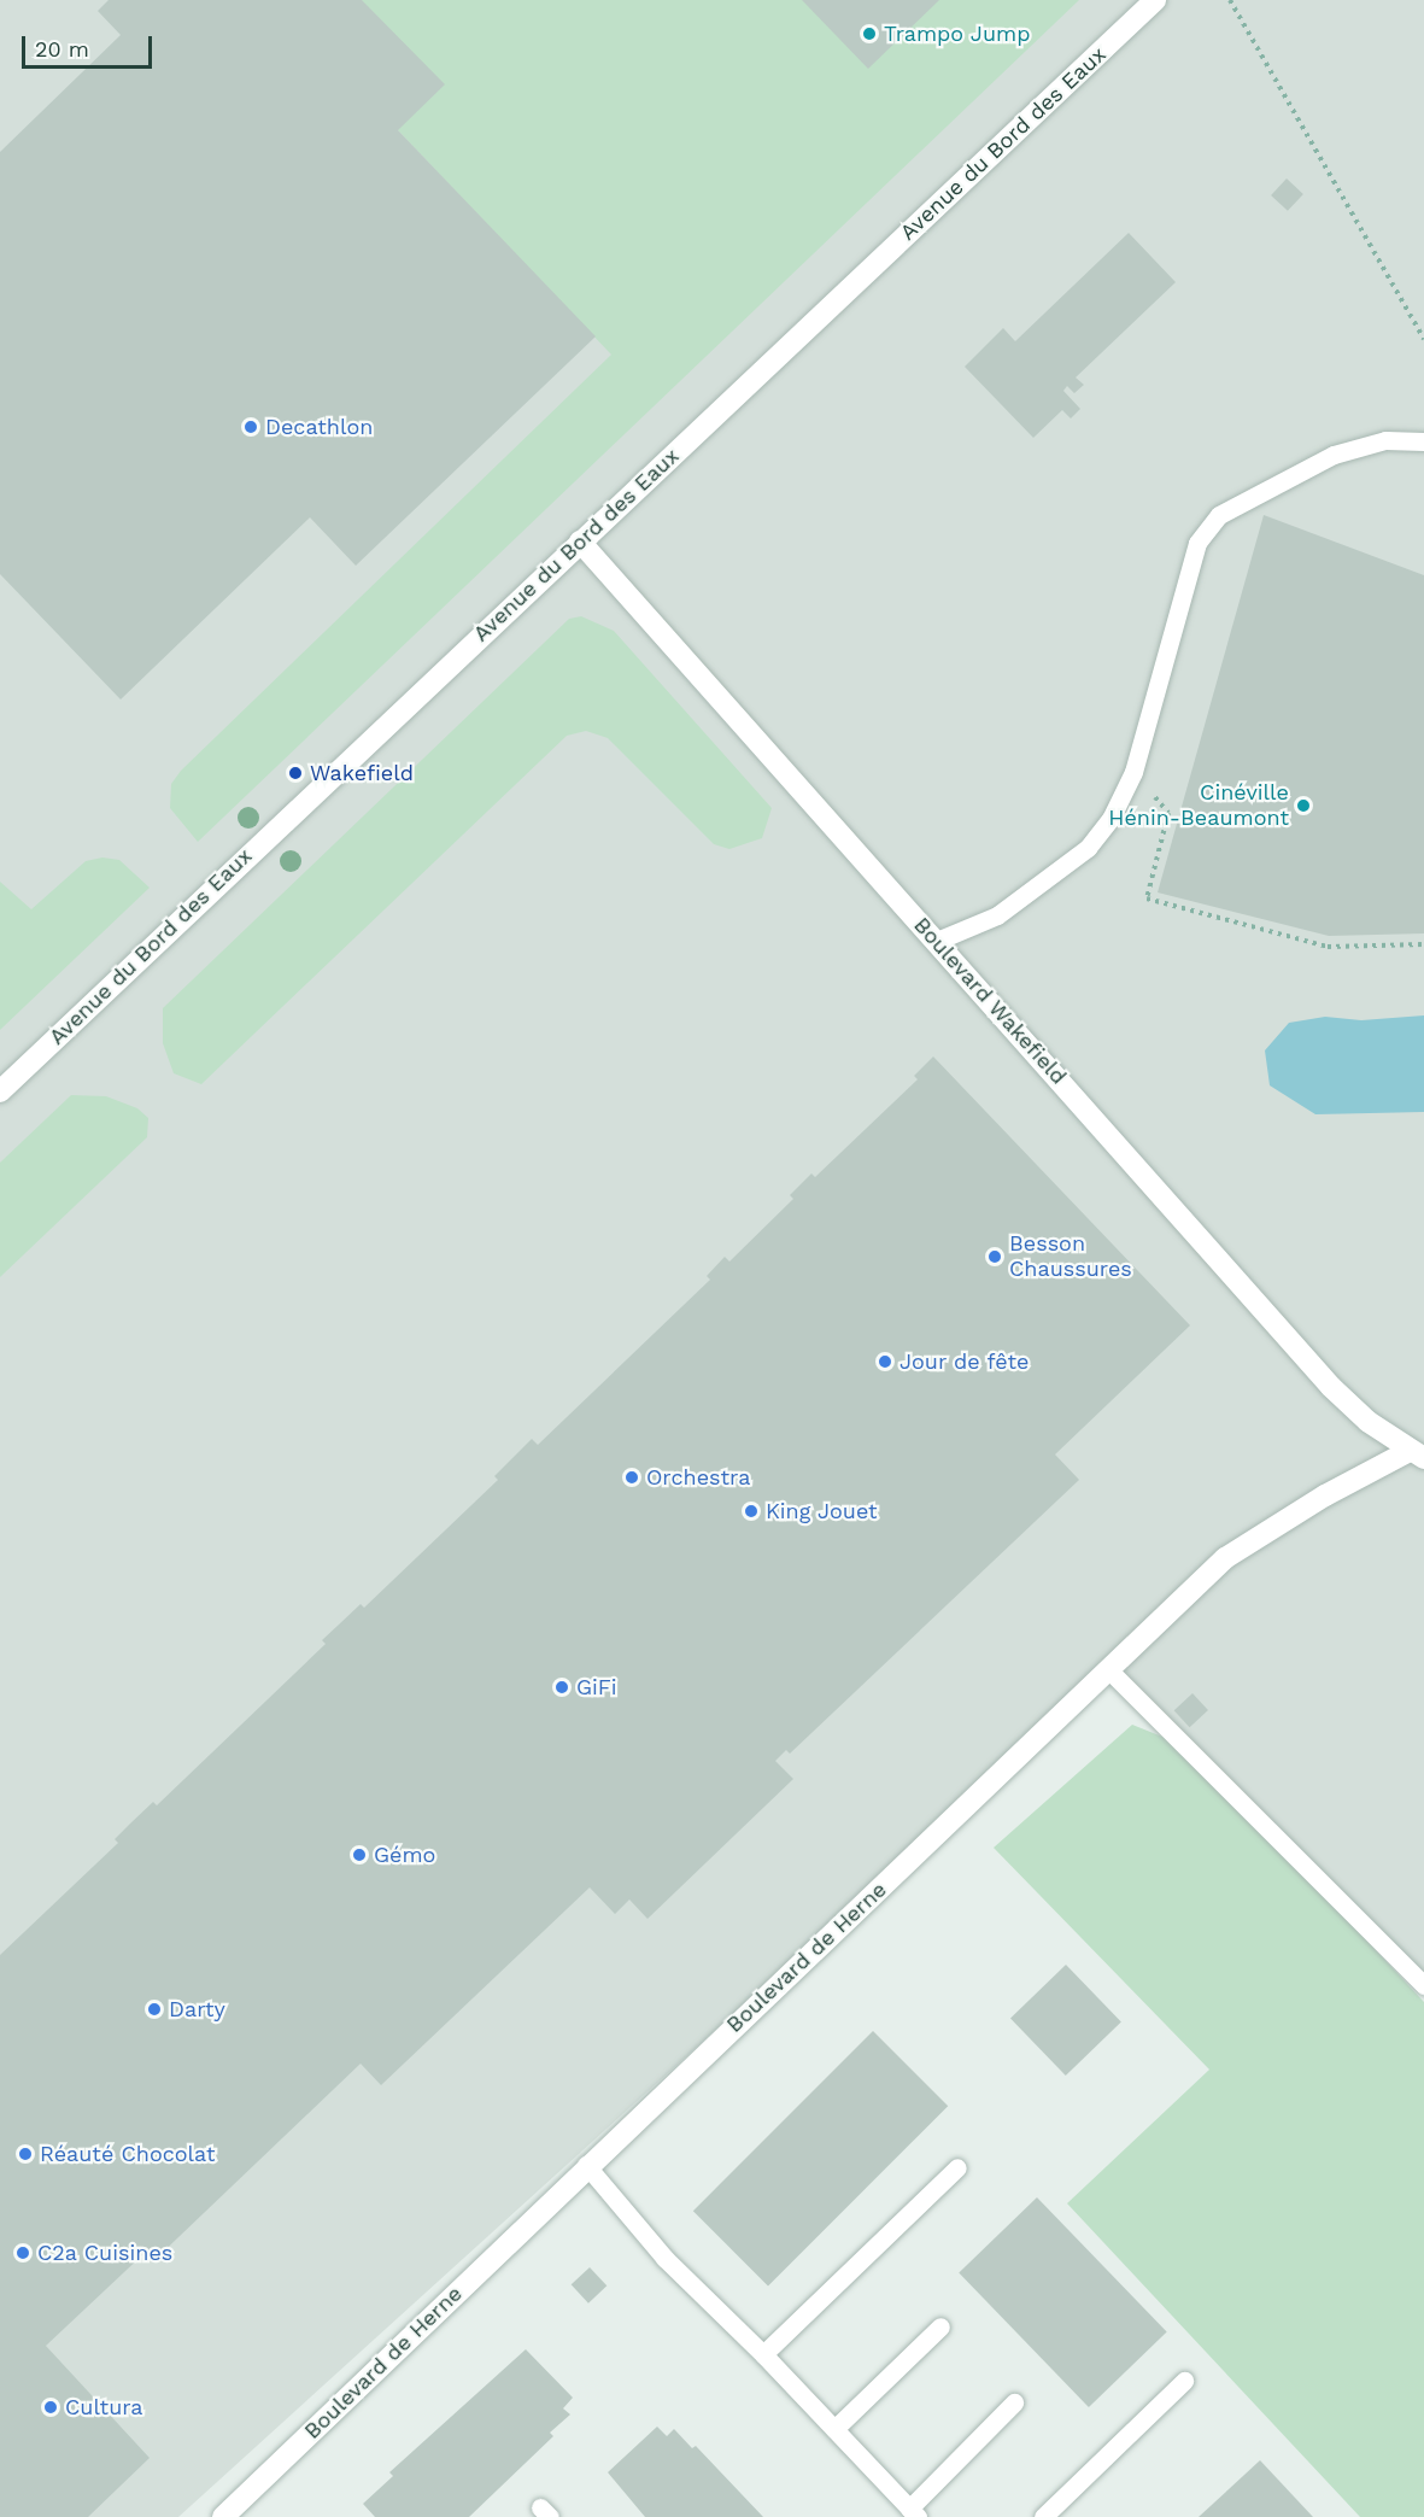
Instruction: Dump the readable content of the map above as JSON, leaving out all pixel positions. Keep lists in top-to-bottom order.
{
  "streets": {
    "street": ["Avenue du Bord des Eaux", "Boulevard Wakefield", "Boulevard de Herne"]
  },
  "crossings": [
    ["Avenue du Bord des Eaux", "Boulevard Wakefield"],
    ["Boulevard Wakefield", "Boulevard de Herne"]
  ],
  "places": [
    "Trampo Jump",
    "Decathlon",
    "Wakefield",
    "Cinéville Hénin-Beaumont",
    "Besson Chaussures",
    "Jour de fête",
    "Orchestra",
    "King Jouet",
    "GiFi",
    "Gémo",
    "Darty",
    "Réauté Chocolat",
    "C2a Cuisines",
    "Cultura"
  ],
  "scale_bar": "20 m"
}
